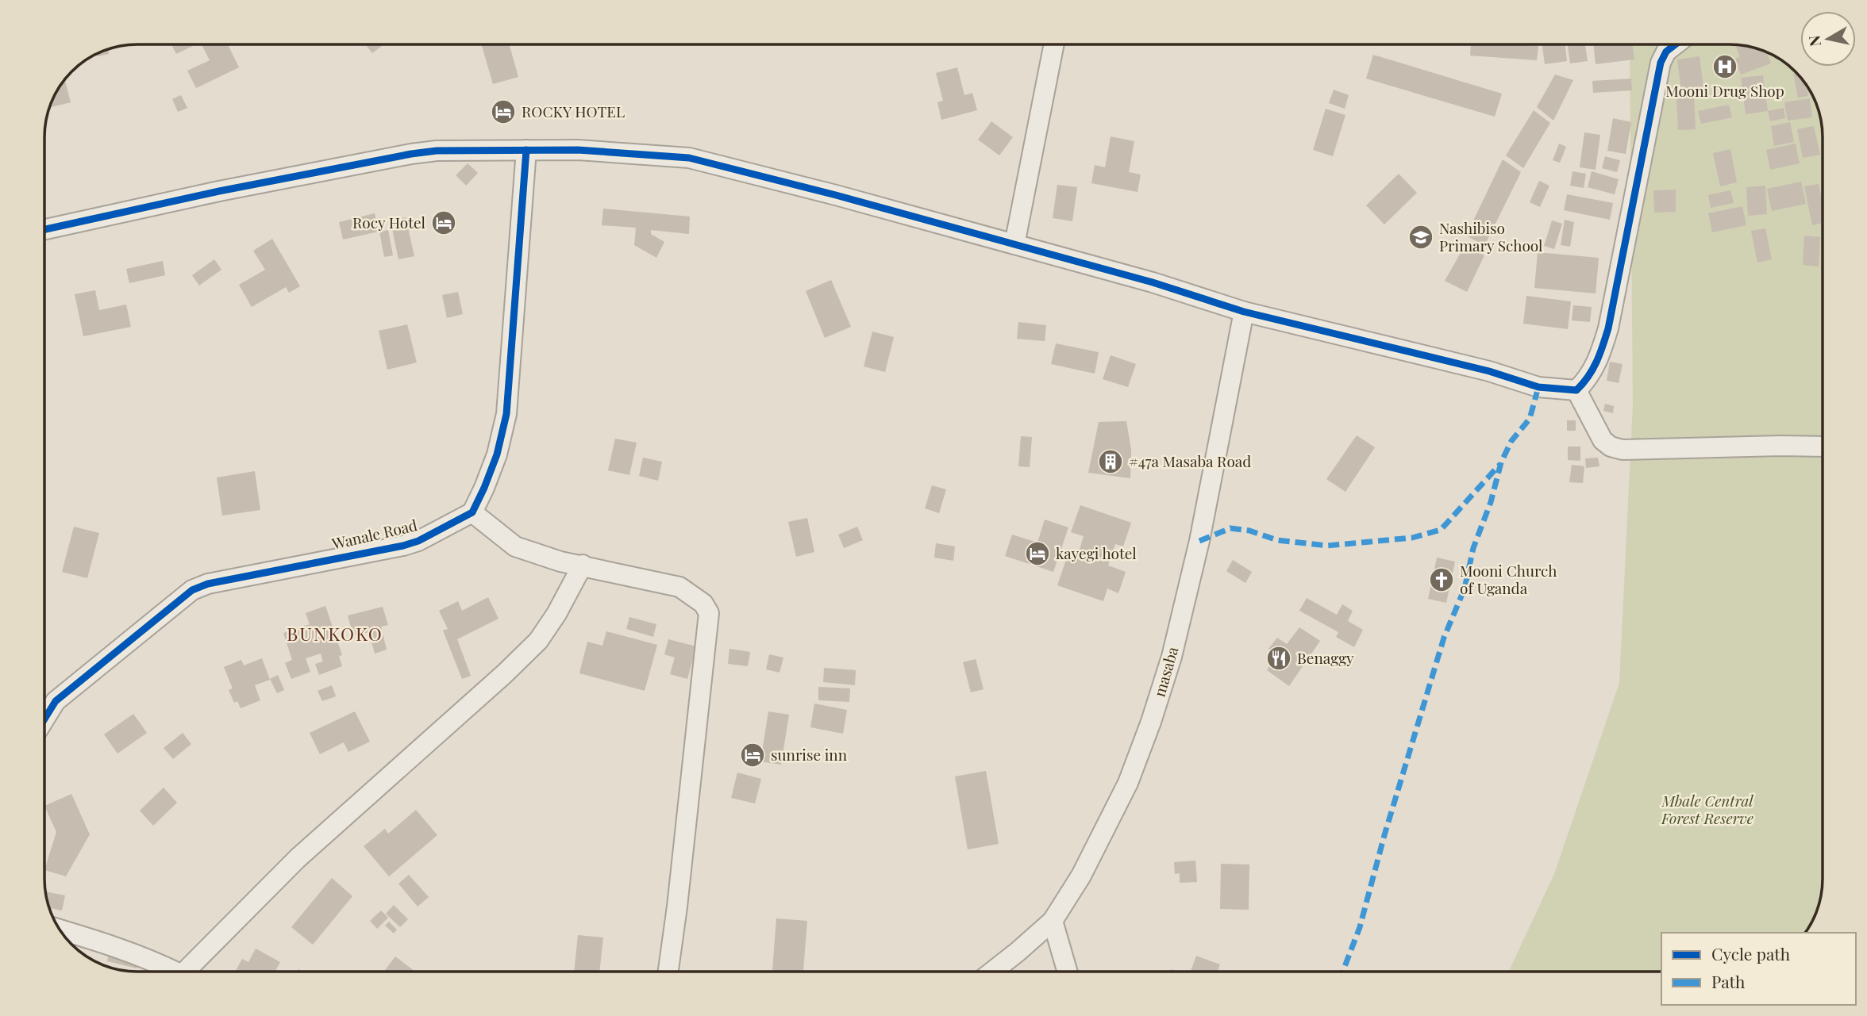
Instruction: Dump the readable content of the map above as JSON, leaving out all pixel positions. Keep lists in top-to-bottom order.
{
  "streets": {
    "street": ["Wanale Road", "masaba"]
  },
  "districts": ["BUNKOKO"],
  "parks": ["Mbale Central Forest Reserve"],
  "places": {
    "hospital": ["Mooni Drug Shop"],
    "hotel": [
      "ROCKY HOTEL",
      "Rocy Hotel",
      "kayegi hotel",
      "sunrise inn"
    ],
    "school or university": ["Nashibiso Primary School"],
    "building": ["#47a Masaba Road"],
    "church": ["Mooni Church of Uganda"],
    "restaurant": ["Benaggy"]
  },
  "legend": ["Cycle path", "Path"],
  "north": "left"
}
